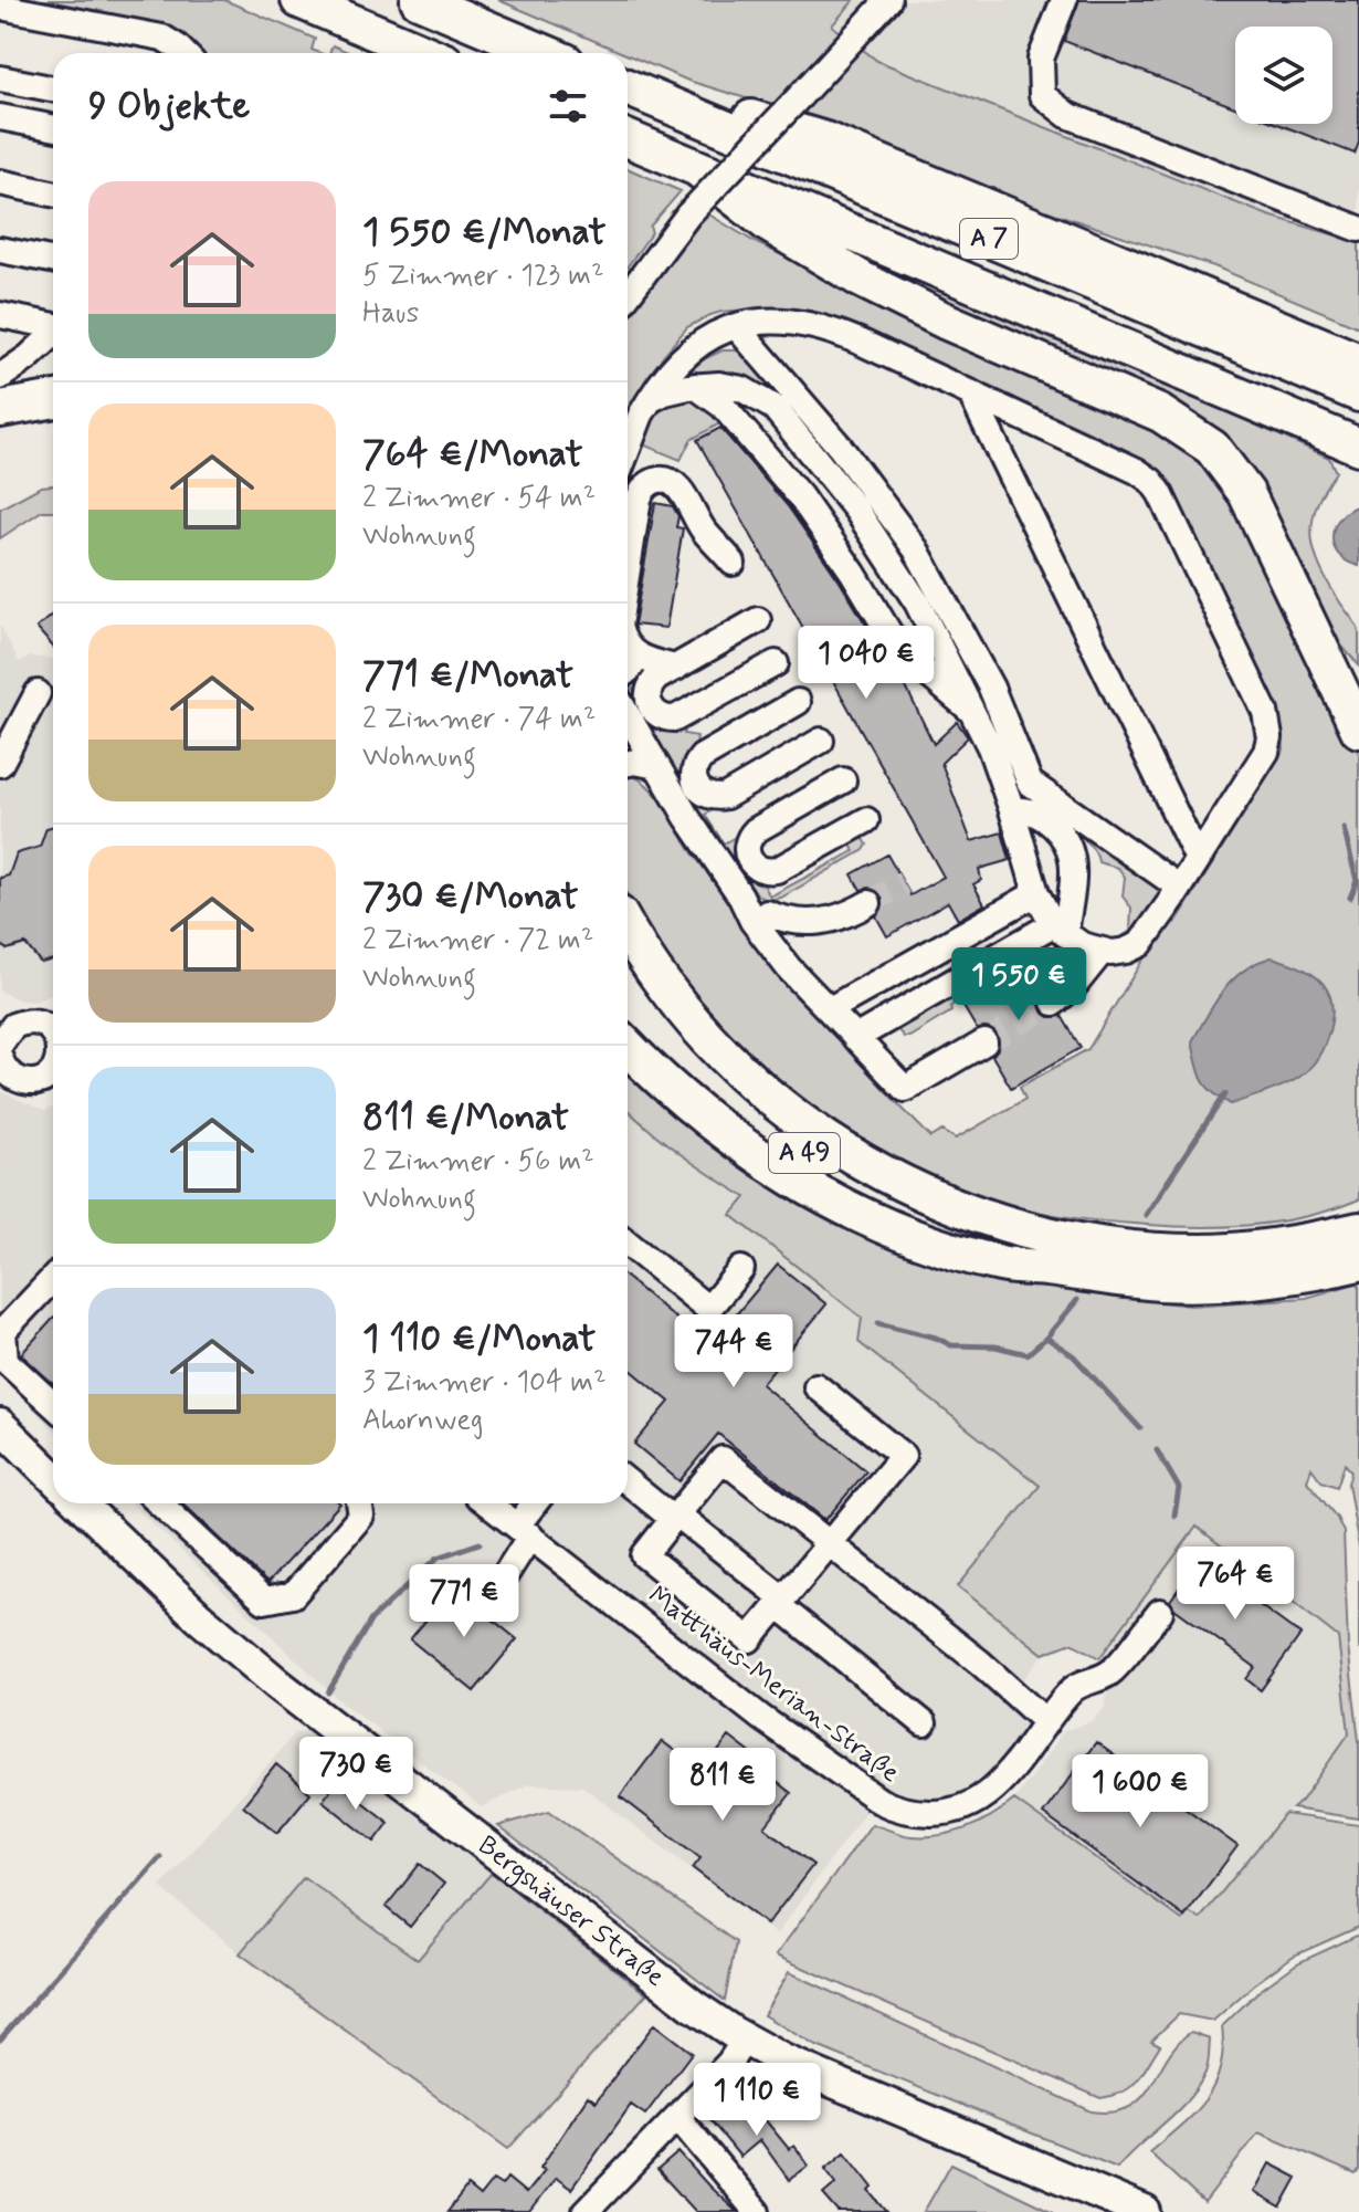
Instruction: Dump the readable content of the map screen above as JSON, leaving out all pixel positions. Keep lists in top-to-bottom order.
{
  "streets": {
    "highway": ["A 7", "A 49"],
    "main road": ["Bergshäuser Straße"],
    "street": ["Matthäus-Merian-Straße"]
  },
  "page": {
    "heading": "9 Objekte",
    "list": [
      {
        "name": "1 550 €/Monat",
        "note": "5 Zimmer · 123 m² · Haus"
      },
      {
        "name": "764 €/Monat",
        "note": "2 Zimmer · 54 m² · Wohnung"
      },
      {
        "name": "771 €/Monat",
        "note": "2 Zimmer · 74 m² · Wohnung"
      },
      {
        "name": "730 €/Monat",
        "note": "2 Zimmer · 72 m² · Wohnung"
      },
      {
        "name": "811 €/Monat",
        "note": "2 Zimmer · 56 m² · Wohnung"
      },
      {
        "name": "1 110 €/Monat",
        "note": "3 Zimmer · 104 m² · Ahornweg"
      }
    ],
    "price": [
      "1 040 €",
      "1 550 €",
      "744 €",
      "764 €",
      "771 €",
      "730 €",
      "811 €",
      "1 600 €",
      "1 110 €"
    ]
  }
}
